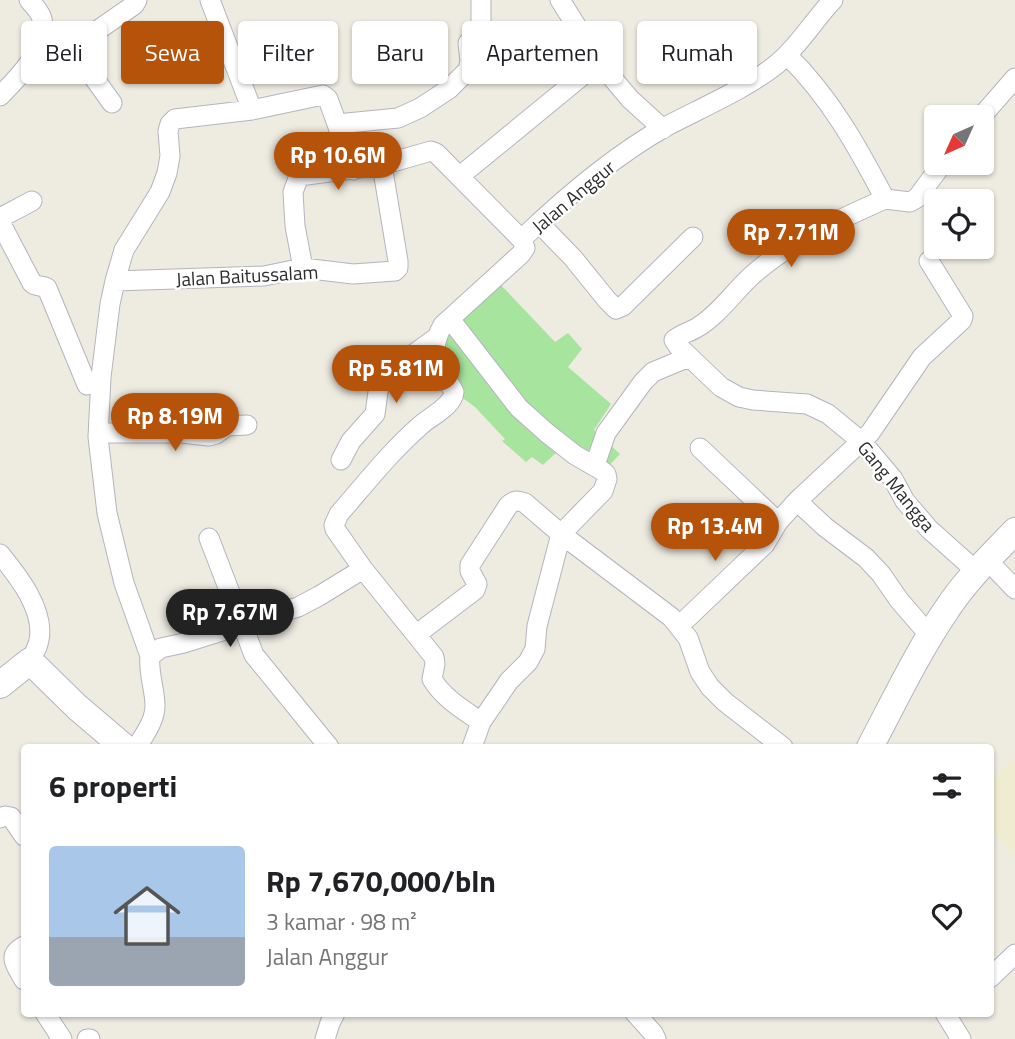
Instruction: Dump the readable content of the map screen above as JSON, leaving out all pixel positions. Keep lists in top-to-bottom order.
{
  "streets": {
    "street": ["Jalan Anggur", "Jalan Baitussalam", "Gang Mangga"]
  },
  "north": "bottom left",
  "page": {
    "chip": [
      "Beli",
      "Sewa",
      "Filter",
      "Baru",
      "Apartemen",
      "Rumah"
    ],
    "price": [
      "Rp 10.6M",
      "Rp 7.71M",
      "Rp 5.81M",
      "Rp 8.19M",
      "Rp 13.4M",
      "Rp 7.67M"
    ],
    "heading": "6 properti",
    "list": [
      {
        "name": "Rp 7,670,000/bln",
        "note": "3 kamar · 98 m² · Jalan Anggur"
      }
    ]
  }
}
